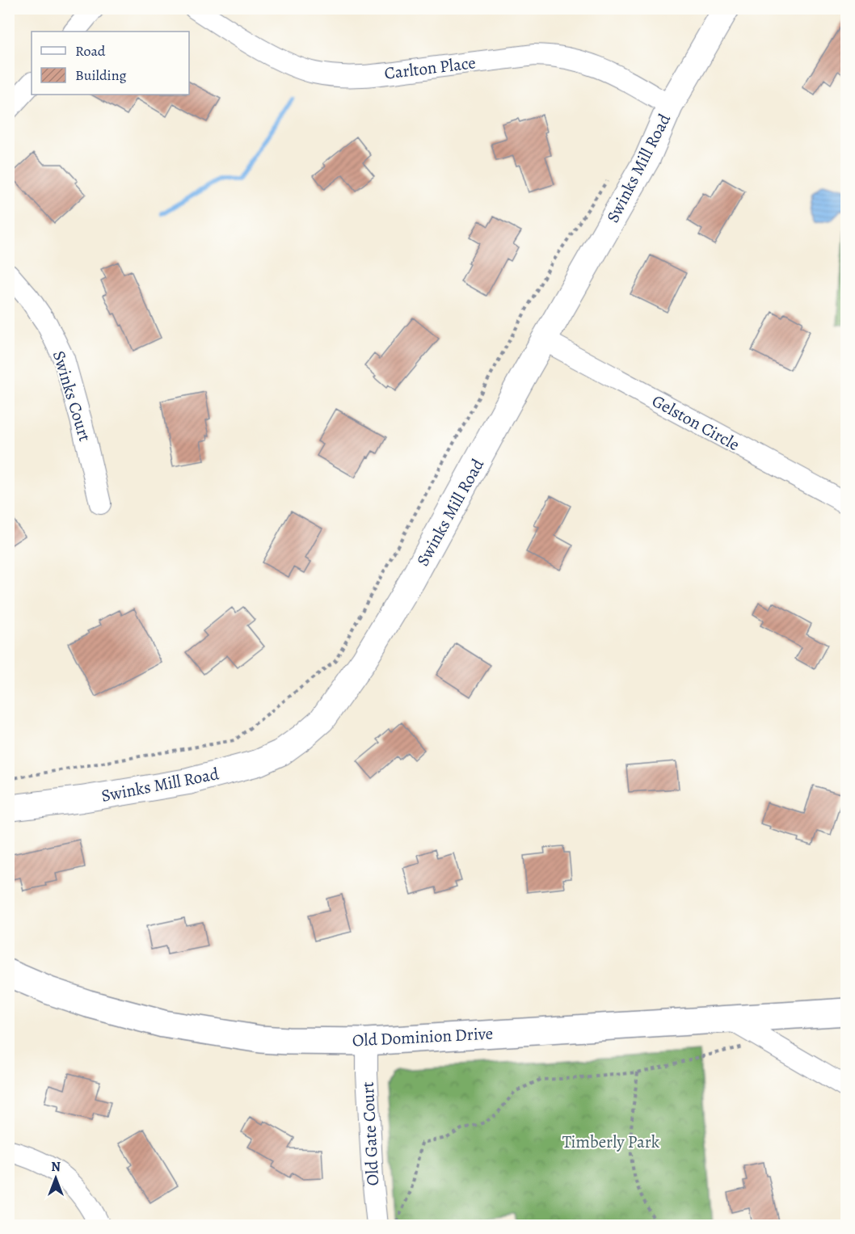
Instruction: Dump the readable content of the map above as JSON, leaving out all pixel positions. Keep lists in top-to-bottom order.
{
  "streets": {
    "main road": ["Old Dominion Drive"],
    "street": [
      "Carlton Place",
      "Swinks Mill Road",
      "Swinks Court",
      "Gelston Circle",
      "Old Gate Court"
    ]
  },
  "crossings": [
    ["Carlton Place", "Swinks Mill Road"],
    ["Swinks Mill Road", "Gelston Circle"],
    ["Old Dominion Drive", "Old Gate Court"]
  ],
  "parks": ["Timberly Park"],
  "legend": ["Road", "Building"],
  "north": "top"
}
